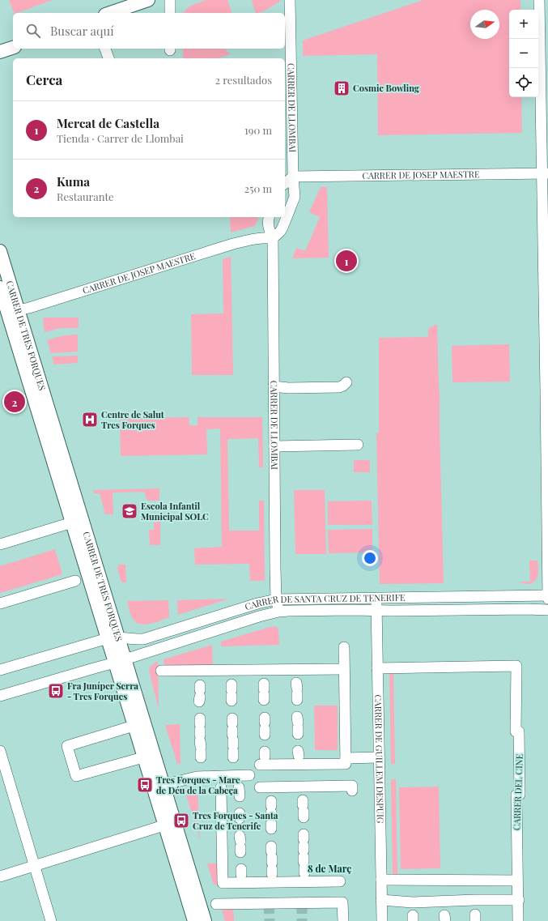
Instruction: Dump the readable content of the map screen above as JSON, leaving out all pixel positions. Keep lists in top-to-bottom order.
{
  "streets": {
    "main road": ["CARRER DE TRES FORQUES"],
    "street": [
      "CARRER DE LLOMBAI",
      "CARRER DE JOSEP MAESTRE",
      "CARRER DE SANTA CRUZ DE TENERIFE",
      "CARRER DE GUILLEM DESPUIG",
      "CARRER DEL CINE"
    ]
  },
  "crossings": [
    ["CARRER DE LLOMBAI", "CARRER DE JOSEP MAESTRE"],
    ["CARRER DE LLOMBAI", "CARRER DE SANTA CRUZ DE TENERIFE"],
    ["CARRER DE JOSEP MAESTRE", "CARRER DE TRES FORQUES"],
    ["CARRER DE TRES FORQUES", "CARRER DE SANTA CRUZ DE TENERIFE"],
    ["CARRER DE SANTA CRUZ DE TENERIFE", "CARRER DE GUILLEM DESPUIG"],
    ["CARRER DE GUILLEM DESPUIG", "CARRER DEL CINE"]
  ],
  "districts": ["8 de Març"],
  "places": {
    "building": ["Cosmic Bowling"],
    "hospital": ["Centre de Salut Tres Forques"],
    "school or university": ["Escola Infantil Municipal SOLC"],
    "bus stop": ["Fra Juníper Serra - Tres Forques", "Tres Forques - Mare de Déu de la Cabeça", "Tres Forques - Santa Cruz de Tenerife"]
  },
  "north": "right",
  "page": {
    "map_buttons": ["+", "−"],
    "search": "Buscar aquí",
    "heading": ["Cerca", "2 resultados"],
    "list": [
      {
        "mark": "1",
        "name": "Mercat de Castella",
        "note": "Tienda · Carrer de Llombai",
        "value": "190 m"
      },
      {
        "mark": "2",
        "name": "Kuma",
        "note": "Restaurante",
        "value": "250 m"
      }
    ],
    "pins": ["1", "2"]
  }
}
